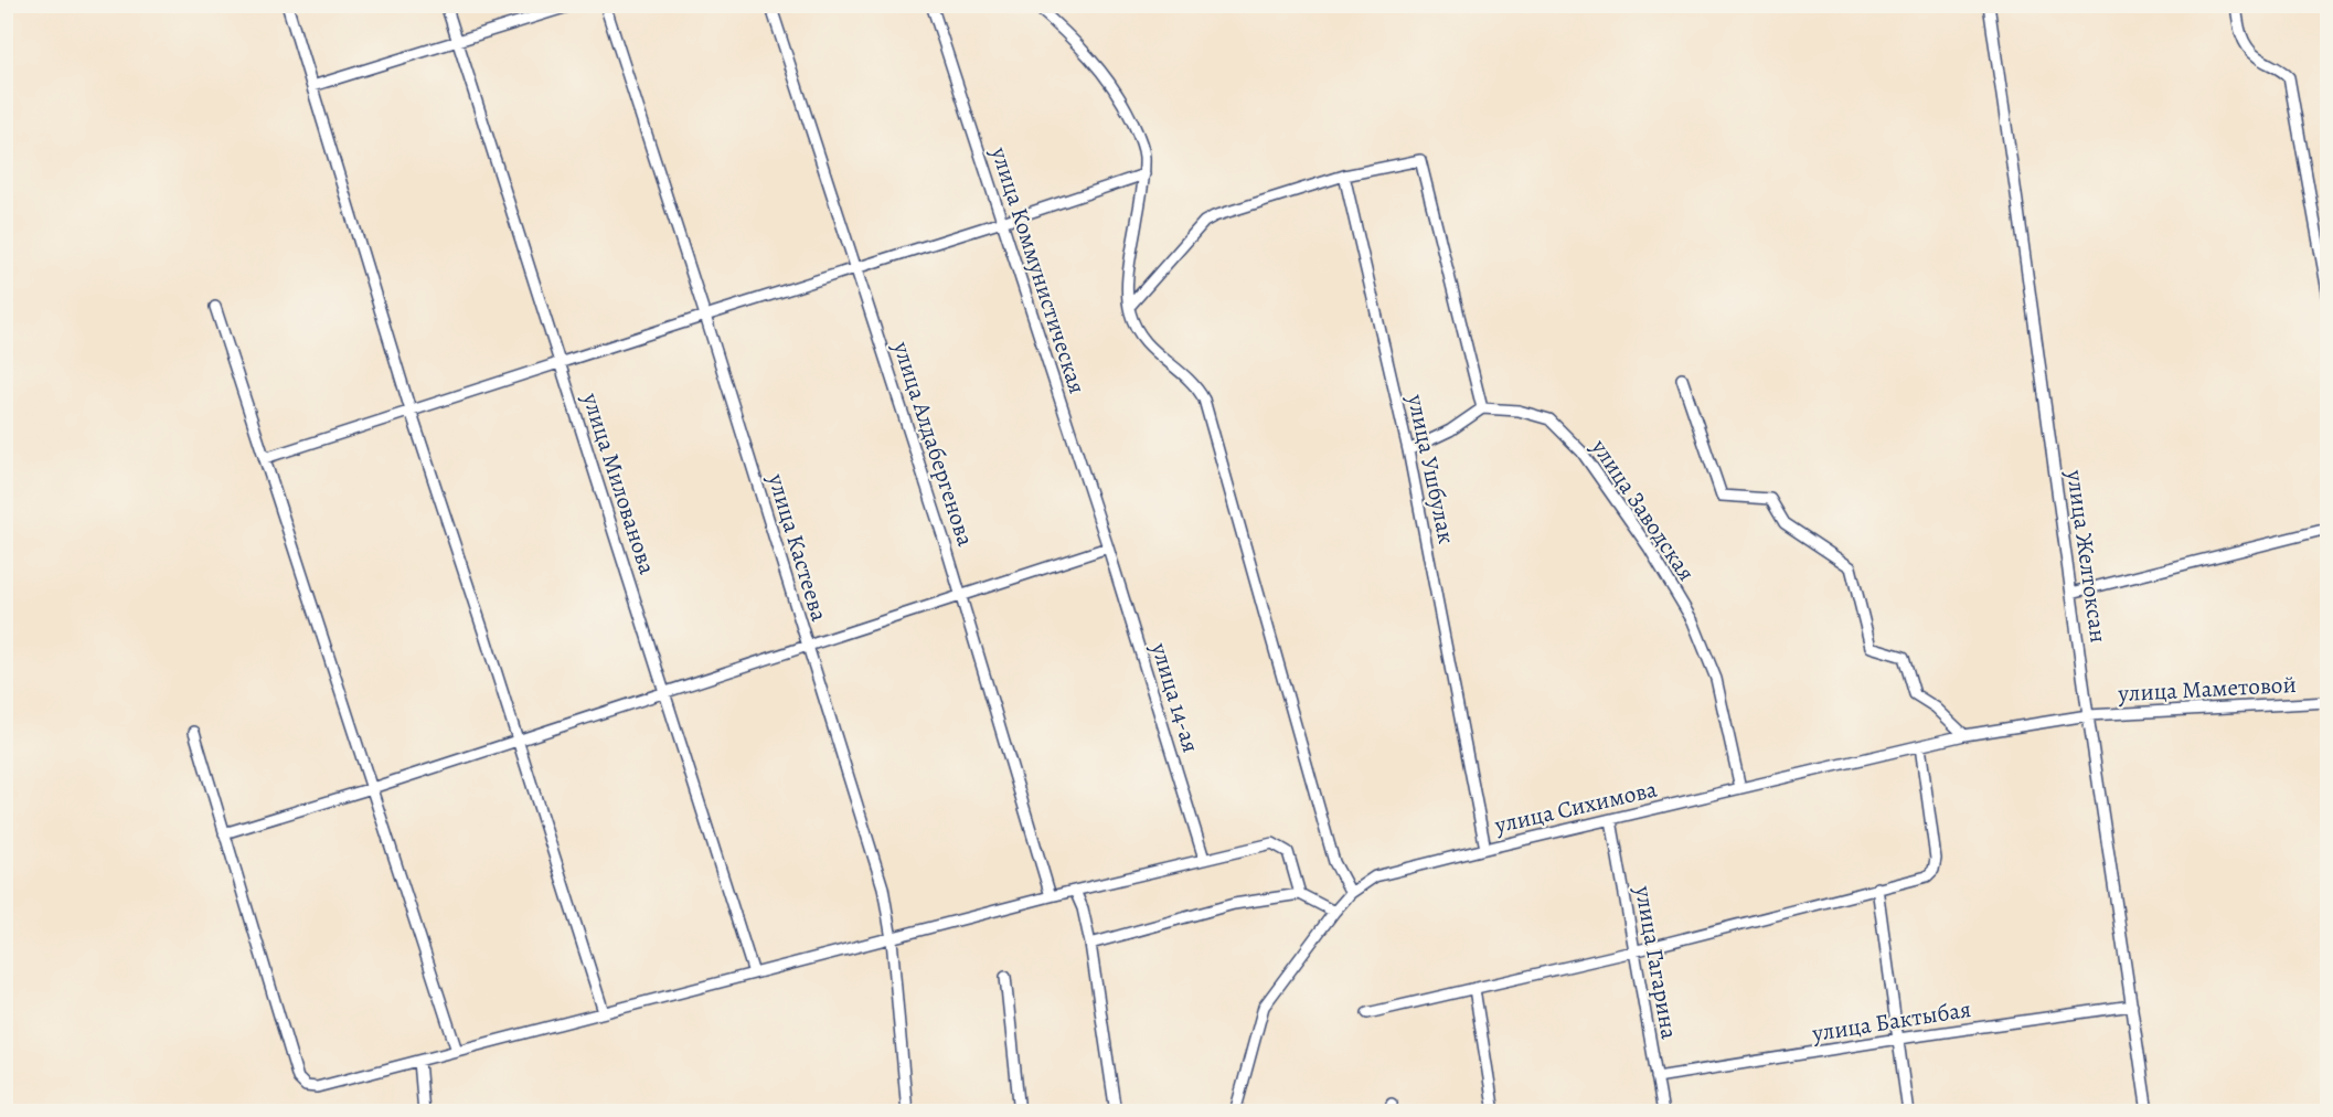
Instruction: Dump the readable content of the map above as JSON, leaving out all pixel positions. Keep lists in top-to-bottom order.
{
  "streets": {
    "street": [
      "улица Коммунистическая",
      "улица Алдабергенова",
      "улица Ушбулак",
      "улица Милованова",
      "улица Заводская",
      "улица Кастеева",
      "улица Желтоксан",
      "улица Маметовой",
      "улица 14-ая",
      "улица Сихимова",
      "улица Гагарина",
      "улица Бактыбая"
    ]
  },
  "crossings": [
    ["улица Коммунистическая", "улица 14-ая"],
    ["улица Ушбулак", "улица Сихимова"],
    ["улица Заводская", "улица Сихимова"],
    ["улица Желтоксан", "улица Маметовой"],
    ["улица Желтоксан", "улица Сихимова"],
    ["улица Желтоксан", "улица Бактыбая"],
    ["улица Маметовой", "улица Сихимова"],
    ["улица Сихимова", "улица Гагарина"],
    ["улица Гагарина", "улица Бактыбая"]
  ]
}
